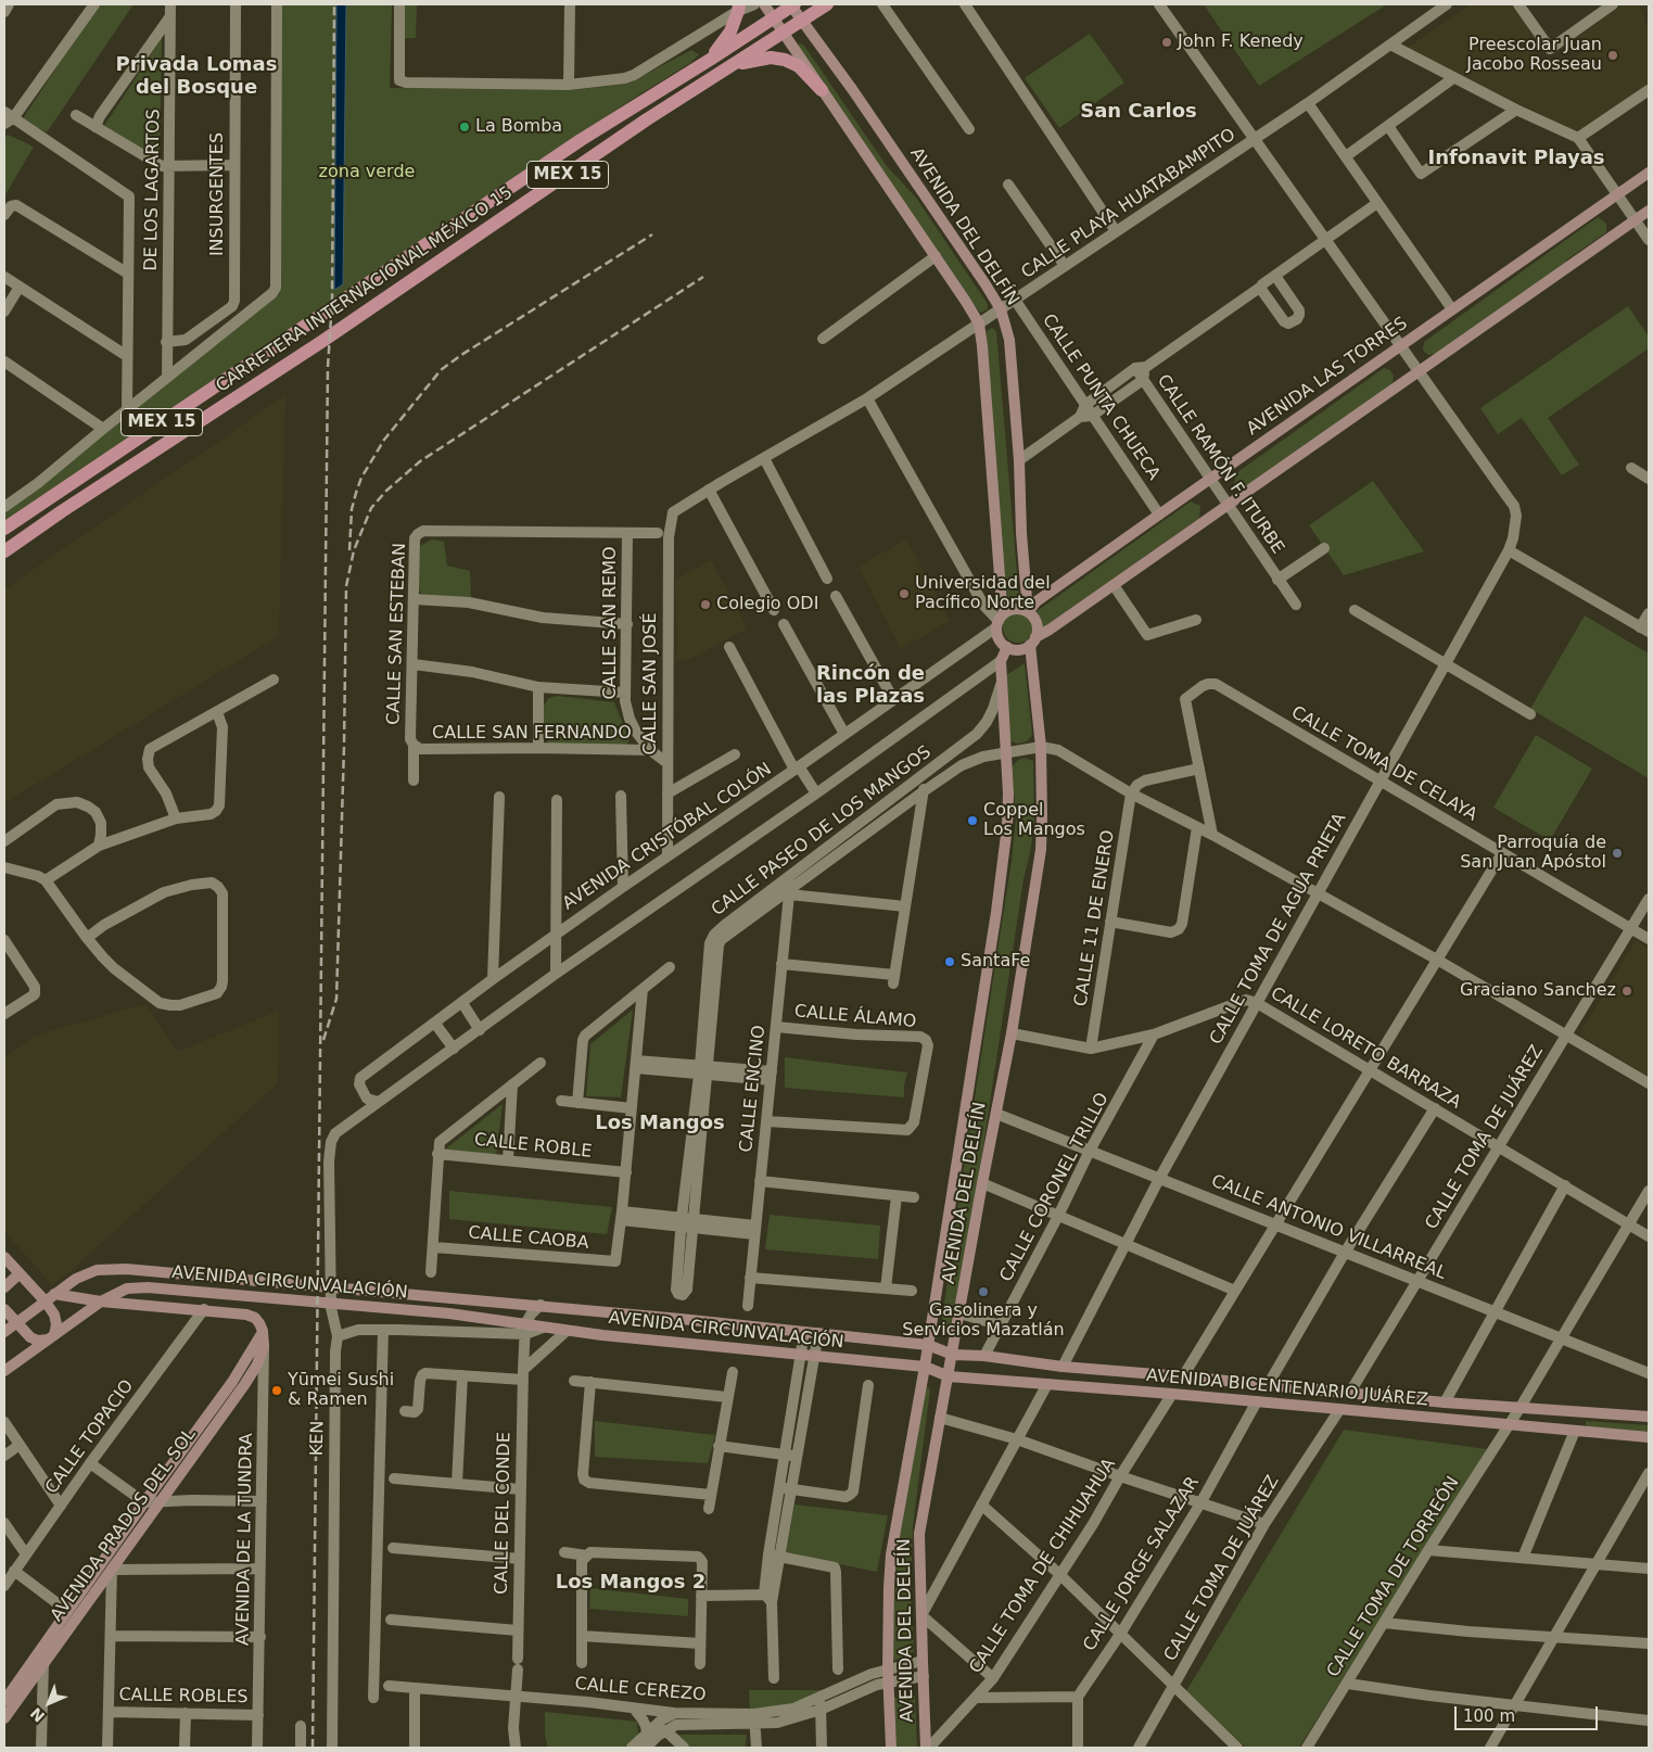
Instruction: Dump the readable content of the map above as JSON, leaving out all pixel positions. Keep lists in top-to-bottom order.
{
  "streets": {
    "main road": ["MEX 15", "CARRETERA INTERNACIONAL MÉXICO 15"],
    "street": [
      "DE LOS LAGARTOS",
      "INSURGENTES",
      "CALLE PLAYA HUATABAMPITO",
      "AVENIDA DEL DELFÍN",
      "AVENIDA LAS TORRES",
      "CALLE PUNTA CHUECA",
      "CALLE RAMÓN F. ITURBE",
      "CALLE SAN REMO",
      "CALLE SAN ESTEBAN",
      "CALLE SAN JOSÉ",
      "CALLE SAN FERNANDO",
      "CALLE TOMA DE CELAYA",
      "CALLE PASEO DE LOS MANGOS",
      "AVENIDA CRISTÓBAL COLÓN",
      "CALLE 11 DE ENERO",
      "CALLE TOMA DE AGUA PRIETA",
      "CALLE ÁLAMO",
      "CALLE LORETO BARRAZA",
      "CALLE ENCINO",
      "CALLE TOMA DE JUÁREZ",
      "CALLE ROBLE",
      "CALLE CORONEL TRILLO",
      "CALLE ANTONIO VILLARREAL",
      "CALLE CAOBA",
      "AVENIDA CIRCUNVALACIÓN",
      "AVENIDA BICENTENARIO JUÁREZ",
      "CALLE TOPACIO",
      "KEN",
      "CALLE DEL CONDE",
      "AVENIDA PRADOS DEL SOL",
      "AVENIDA DE LA TUNDRA",
      "CALLE JORGE SALAZAR",
      "CALLE TOMA DE CHIHUAHUA",
      "CALLE TOMA DE TORREÓN",
      "CALLE CEREZO",
      "CALLE ROBLES"
    ]
  },
  "crossings": [
    ["DE LOS LAGARTOS", "INSURGENTES"],
    ["CALLE PLAYA HUATABAMPITO", "AVENIDA DEL DELFÍN"],
    ["CALLE PLAYA HUATABAMPITO", "CALLE PUNTA CHUECA"],
    ["CALLE PLAYA HUATABAMPITO", "CALLE SAN JOSÉ"],
    ["AVENIDA DEL DELFÍN", "CARRETERA INTERNACIONAL MÉXICO 15"],
    ["AVENIDA DEL DELFÍN", "AVENIDA LAS TORRES"],
    ["AVENIDA DEL DELFÍN", "CALLE PASEO DE LOS MANGOS"],
    ["AVENIDA DEL DELFÍN", "AVENIDA CRISTÓBAL COLÓN"],
    ["AVENIDA DEL DELFÍN", "CALLE LORETO BARRAZA"],
    ["AVENIDA DEL DELFÍN", "CALLE ANTONIO VILLARREAL"],
    ["AVENIDA DEL DELFÍN", "AVENIDA CIRCUNVALACIÓN"],
    ["AVENIDA DEL DELFÍN", "AVENIDA BICENTENARIO JUÁREZ"],
    ["AVENIDA DEL DELFÍN", "CALLE TOMA DE CHIHUAHUA"],
    ["AVENIDA DEL DELFÍN", "CALLE CEREZO"],
    ["AVENIDA LAS TORRES", "CALLE PUNTA CHUECA"],
    ["AVENIDA LAS TORRES", "CALLE RAMÓN F. ITURBE"],
    ["AVENIDA LAS TORRES", "AVENIDA CRISTÓBAL COLÓN"],
    ["CALLE SAN REMO", "CALLE SAN ESTEBAN"],
    ["CALLE SAN REMO", "CALLE SAN JOSÉ"],
    ["CALLE SAN REMO", "CALLE SAN FERNANDO"],
    ["CALLE SAN ESTEBAN", "CALLE SAN FERNANDO"],
    ["CALLE SAN JOSÉ", "AVENIDA CRISTÓBAL COLÓN"],
    ["CALLE TOMA DE CELAYA", "CALLE TOMA DE AGUA PRIETA"],
    ["CALLE TOMA DE CELAYA", "CALLE TOMA DE JUÁREZ"],
    ["CALLE PASEO DE LOS MANGOS", "CALLE ENCINO"],
    ["AVENIDA CRISTÓBAL COLÓN", "KEN"],
    ["CALLE 11 DE ENERO", "CALLE LORETO BARRAZA"],
    ["CALLE TOMA DE AGUA PRIETA", "CALLE LORETO BARRAZA"],
    ["CALLE TOMA DE AGUA PRIETA", "CALLE ANTONIO VILLARREAL"],
    ["CALLE TOMA DE AGUA PRIETA", "AVENIDA BICENTENARIO JUÁREZ"],
    ["CALLE ÁLAMO", "CALLE ENCINO"],
    ["CALLE LORETO BARRAZA", "CALLE TOMA DE JUÁREZ"],
    ["CALLE LORETO BARRAZA", "CALLE CORONEL TRILLO"],
    ["CALLE TOMA DE JUÁREZ", "CALLE ANTONIO VILLARREAL"],
    ["CALLE TOMA DE JUÁREZ", "AVENIDA BICENTENARIO JUÁREZ"],
    ["CALLE CORONEL TRILLO", "CALLE ANTONIO VILLARREAL"],
    ["CALLE CORONEL TRILLO", "AVENIDA BICENTENARIO JUÁREZ"],
    ["AVENIDA CIRCUNVALACIÓN", "AVENIDA BICENTENARIO JUÁREZ"],
    ["AVENIDA BICENTENARIO JUÁREZ", "CALLE JORGE SALAZAR"],
    ["AVENIDA BICENTENARIO JUÁREZ", "CALLE TOMA DE CHIHUAHUA"],
    ["AVENIDA BICENTENARIO JUÁREZ", "CALLE TOMA DE TORREÓN"],
    ["CALLE DEL CONDE", "CALLE CEREZO"],
    ["AVENIDA PRADOS DEL SOL", "AVENIDA DE LA TUNDRA"],
    ["AVENIDA DE LA TUNDRA", "CALLE ROBLES"]
  ],
  "districts": [
    "Privada Lomas del Bosque",
    "San Carlos",
    "Infonavit Playas",
    "Rincón de las Plazas",
    "Los Mangos",
    "Los Mangos 2"
  ],
  "parks": ["zona verde"],
  "places": [
    "John F. Kenedy",
    "Preescolar Juan Jacobo Rosseau",
    "La Bomba",
    "Universidad del Pacífico Norte",
    "Colegio ODI",
    "Coppel Los Mangos",
    "Parroquía de San Juan Apóstol",
    "SantaFe",
    "Graciano Sanchez",
    "Gasolinera y Servicios Mazatlán",
    "Yūmei Sushi & Ramen"
  ],
  "scale_bar": "100 m",
  "north": "bottom left"
}
